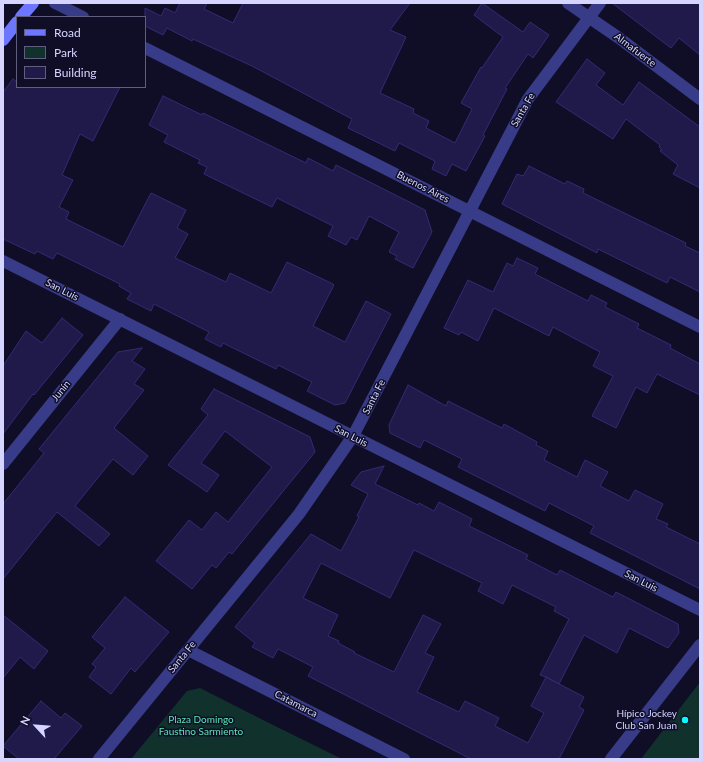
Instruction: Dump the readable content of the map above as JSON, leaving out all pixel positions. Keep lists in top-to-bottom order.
{
  "streets": {
    "street": [
      "Almafuerte",
      "Santa Fe",
      "Buenos Aires",
      "San Luis",
      "Junín",
      "Catamarca"
    ]
  },
  "crossings": [
    ["Almafuerte", "Santa Fe"],
    ["Santa Fe", "Buenos Aires"],
    ["Santa Fe", "San Luis"],
    ["Santa Fe", "Catamarca"],
    ["San Luis", "Junín"]
  ],
  "parks": ["Plaza Domingo Faustino Sarmiento"],
  "places": ["Hípico Jockey Club San Juan"],
  "legend": ["Road", "Park", "Building"],
  "north": "top left"
}
